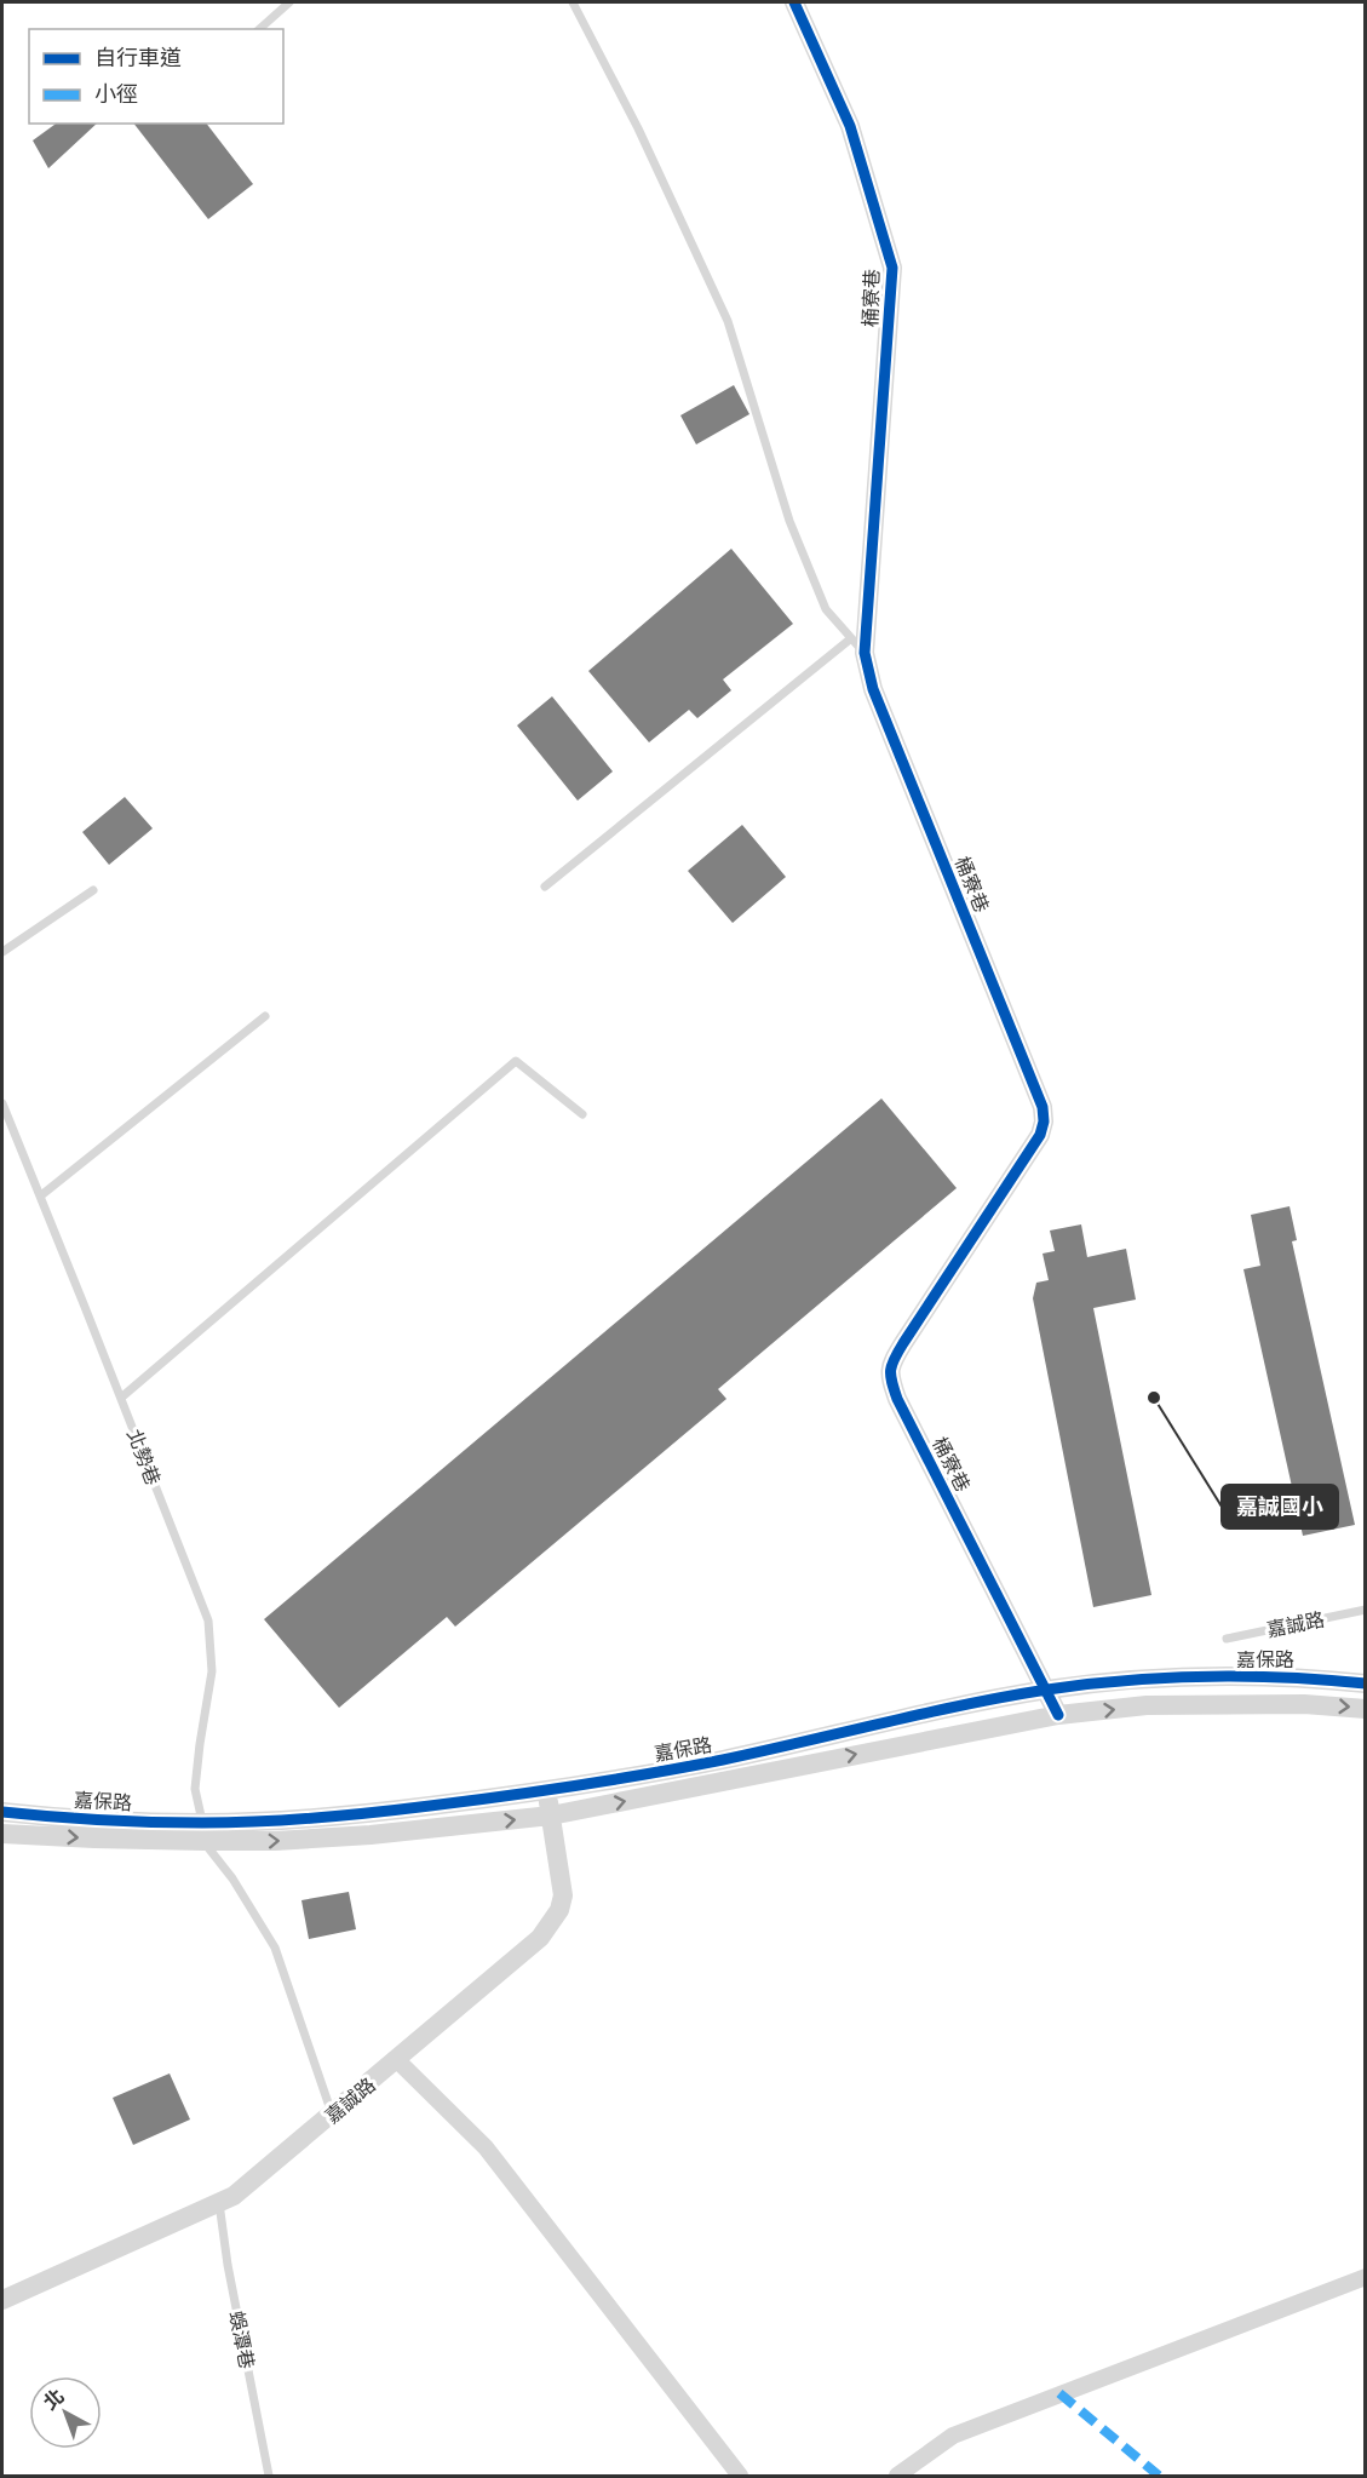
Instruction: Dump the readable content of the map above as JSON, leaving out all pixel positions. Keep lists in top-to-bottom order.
{
  "streets": {
    "street": ["桶寮巷", "嘉誠路", "嘉保路"],
    "lane": ["北勢巷", "蜈潭巷"]
  },
  "crossings": [
    ["桶寮巷", "嘉保路"],
    ["北勢巷", "嘉保路"],
    ["嘉誠路", "嘉保路"],
    ["嘉誠路", "蜈潭巷"]
  ],
  "places": ["嘉誠國小"],
  "legend": ["自行車道", "小徑"],
  "north": "top left"
}
